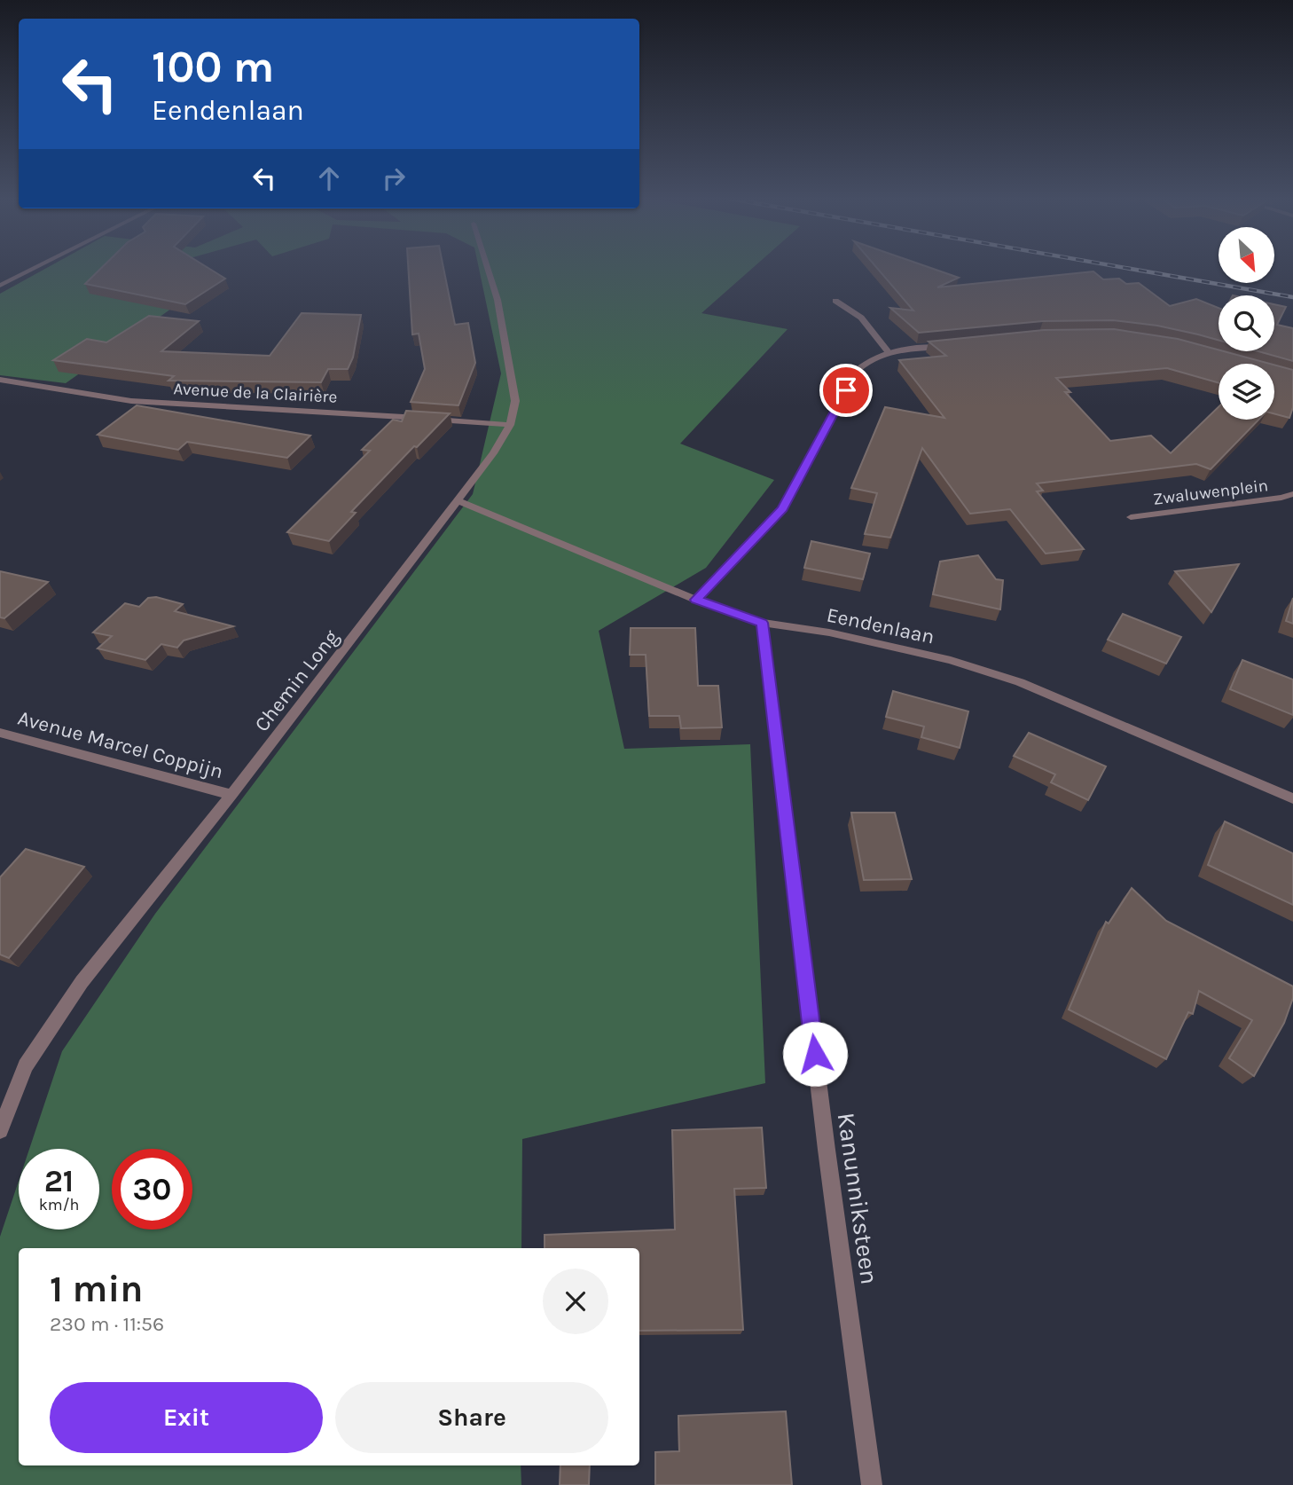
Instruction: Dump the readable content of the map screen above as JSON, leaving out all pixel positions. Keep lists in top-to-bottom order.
{
  "streets": {
    "street": [
      "Avenue de la Clairière",
      "Zwaluwenplein",
      "Eendenlaan",
      "Chemin Long",
      "Avenue Marcel Coppijn",
      "Kanunniksteen"
    ]
  },
  "crossings": [
    ["Avenue de la Clairière", "Chemin Long"],
    ["Eendenlaan", "Chemin Long"],
    ["Eendenlaan", "Kanunniksteen"],
    ["Chemin Long", "Avenue Marcel Coppijn"]
  ],
  "north": "bottom right",
  "page": {
    "turn": ["100 m", "Eendenlaan"],
    "speed": "21 km/h",
    "limit": "30",
    "heading": ["1 min", "230 m · 11:56"],
    "buttons": ["Exit", "Share"]
  }
}
